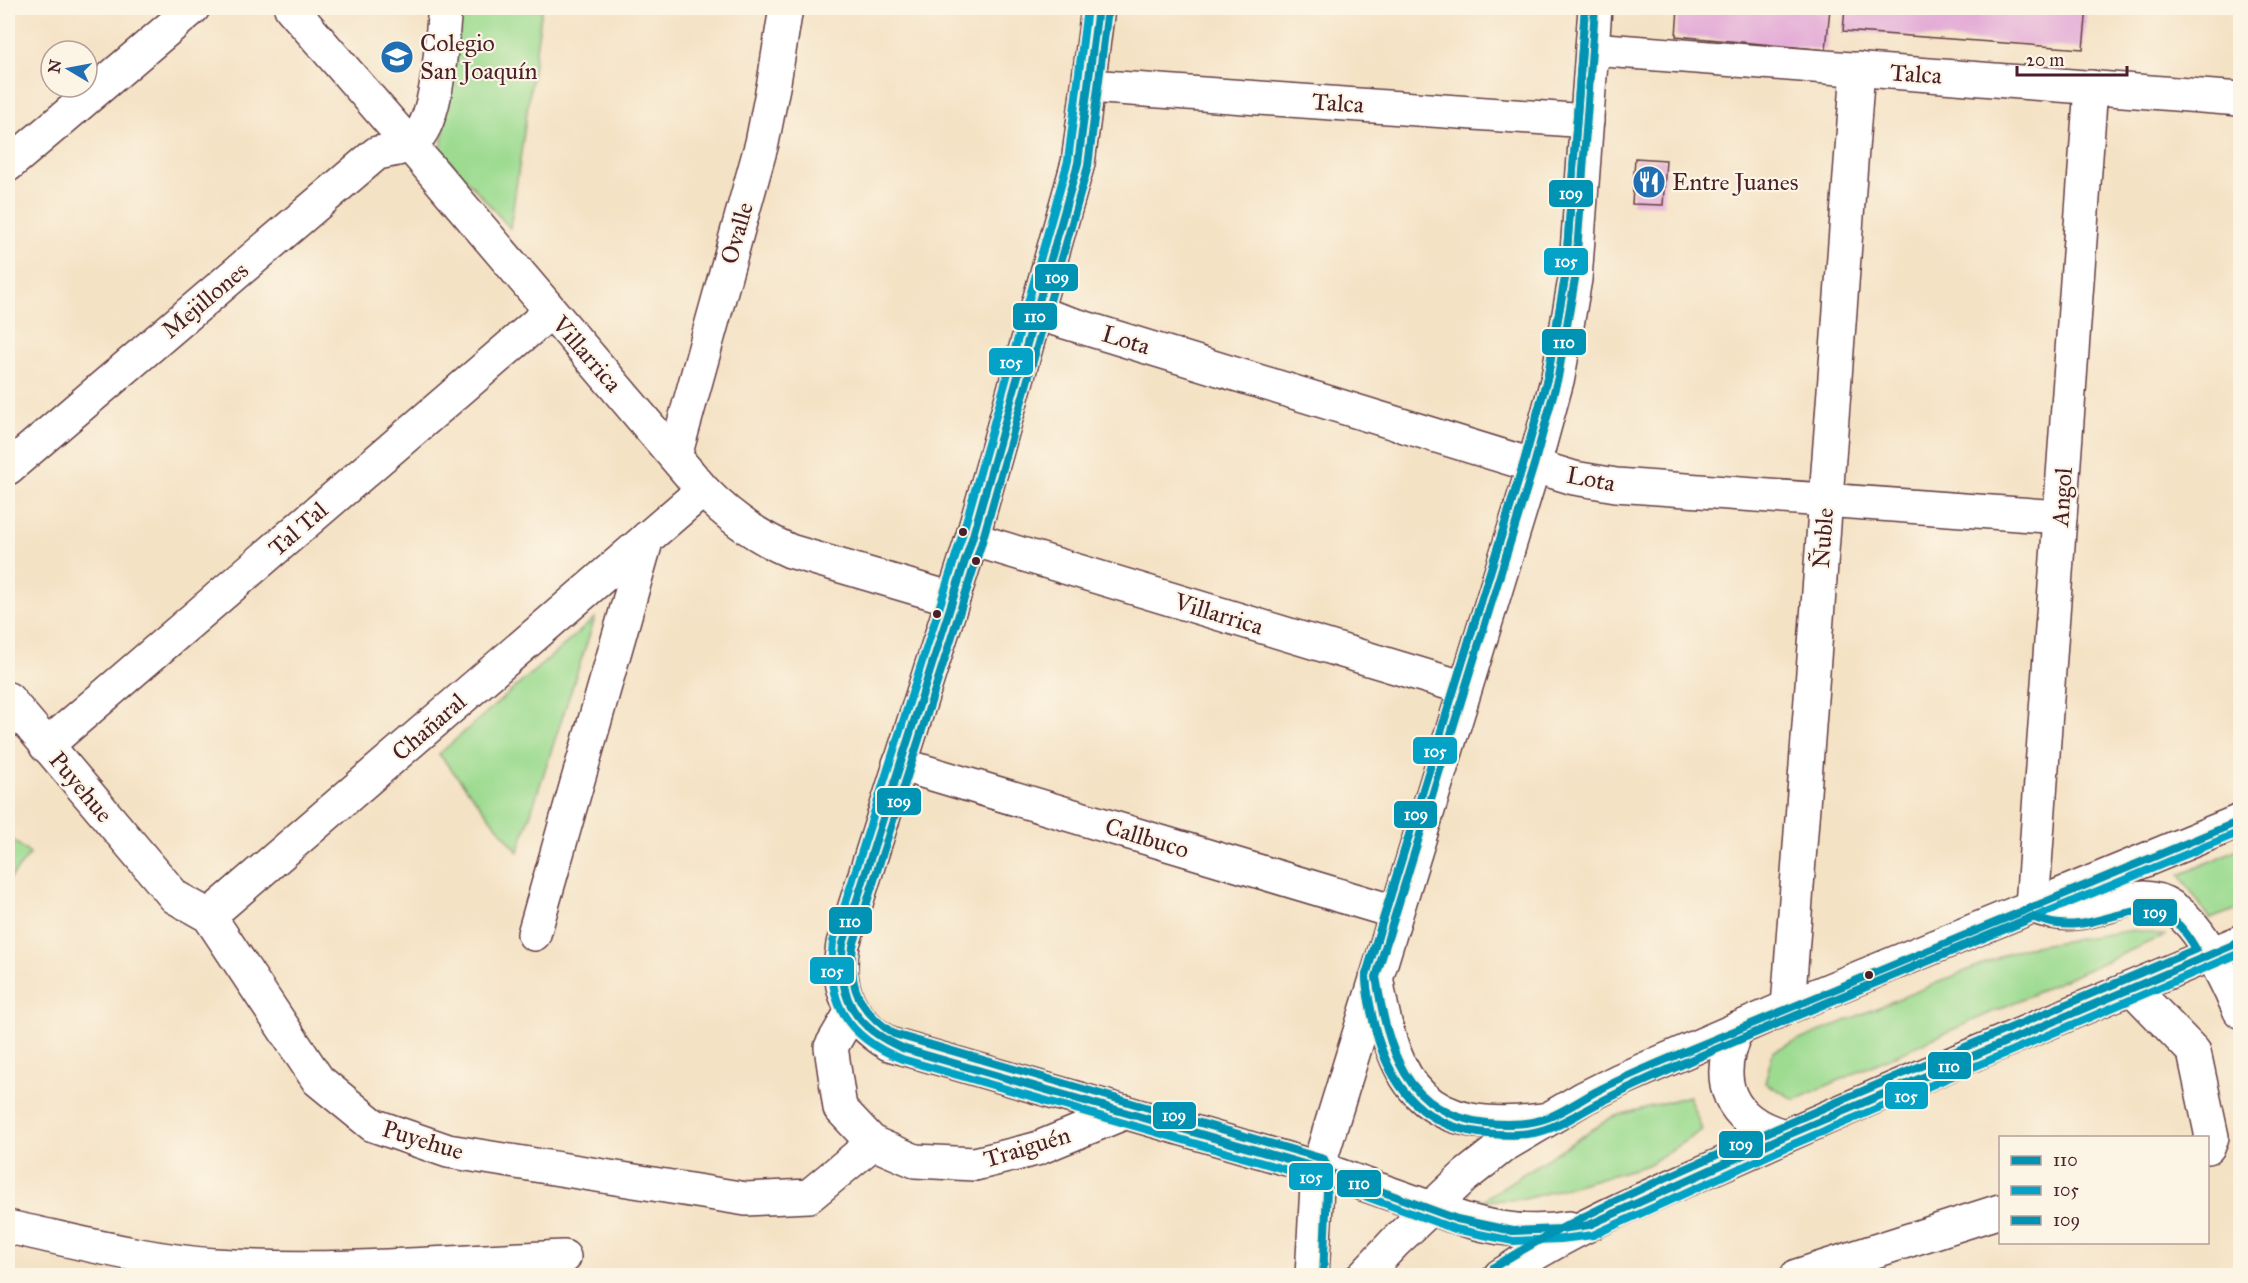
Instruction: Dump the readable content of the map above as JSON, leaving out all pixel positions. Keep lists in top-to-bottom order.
{
  "streets": {
    "street": [
      "Talca",
      "Ovalle",
      "Mejillones",
      "Lota",
      "Villarrica",
      "Angol",
      "Tal Tal",
      "Ñuble",
      "Chañaral",
      "Puyehue",
      "Callbuco",
      "Traiguén"
    ]
  },
  "crossings": [
    ["Talca", "Angol"],
    ["Talca", "Ñuble"],
    ["Ovalle", "Villarrica"],
    ["Mejillones", "Villarrica"],
    ["Lota", "Angol"],
    ["Lota", "Ñuble"],
    ["Villarrica", "Tal Tal"],
    ["Villarrica", "Chañaral"],
    ["Tal Tal", "Puyehue"],
    ["Chañaral", "Puyehue"],
    ["Puyehue", "Traiguén"]
  ],
  "places": {
    "school or university": ["Colegio San Joaquín"],
    "restaurant": ["Entre Juanes"]
  },
  "lines": ["transit line 110", "transit line 105", "transit line 109"],
  "legend": ["110", "105", "109"],
  "scale_bar": "20 m",
  "north": "left"
}
